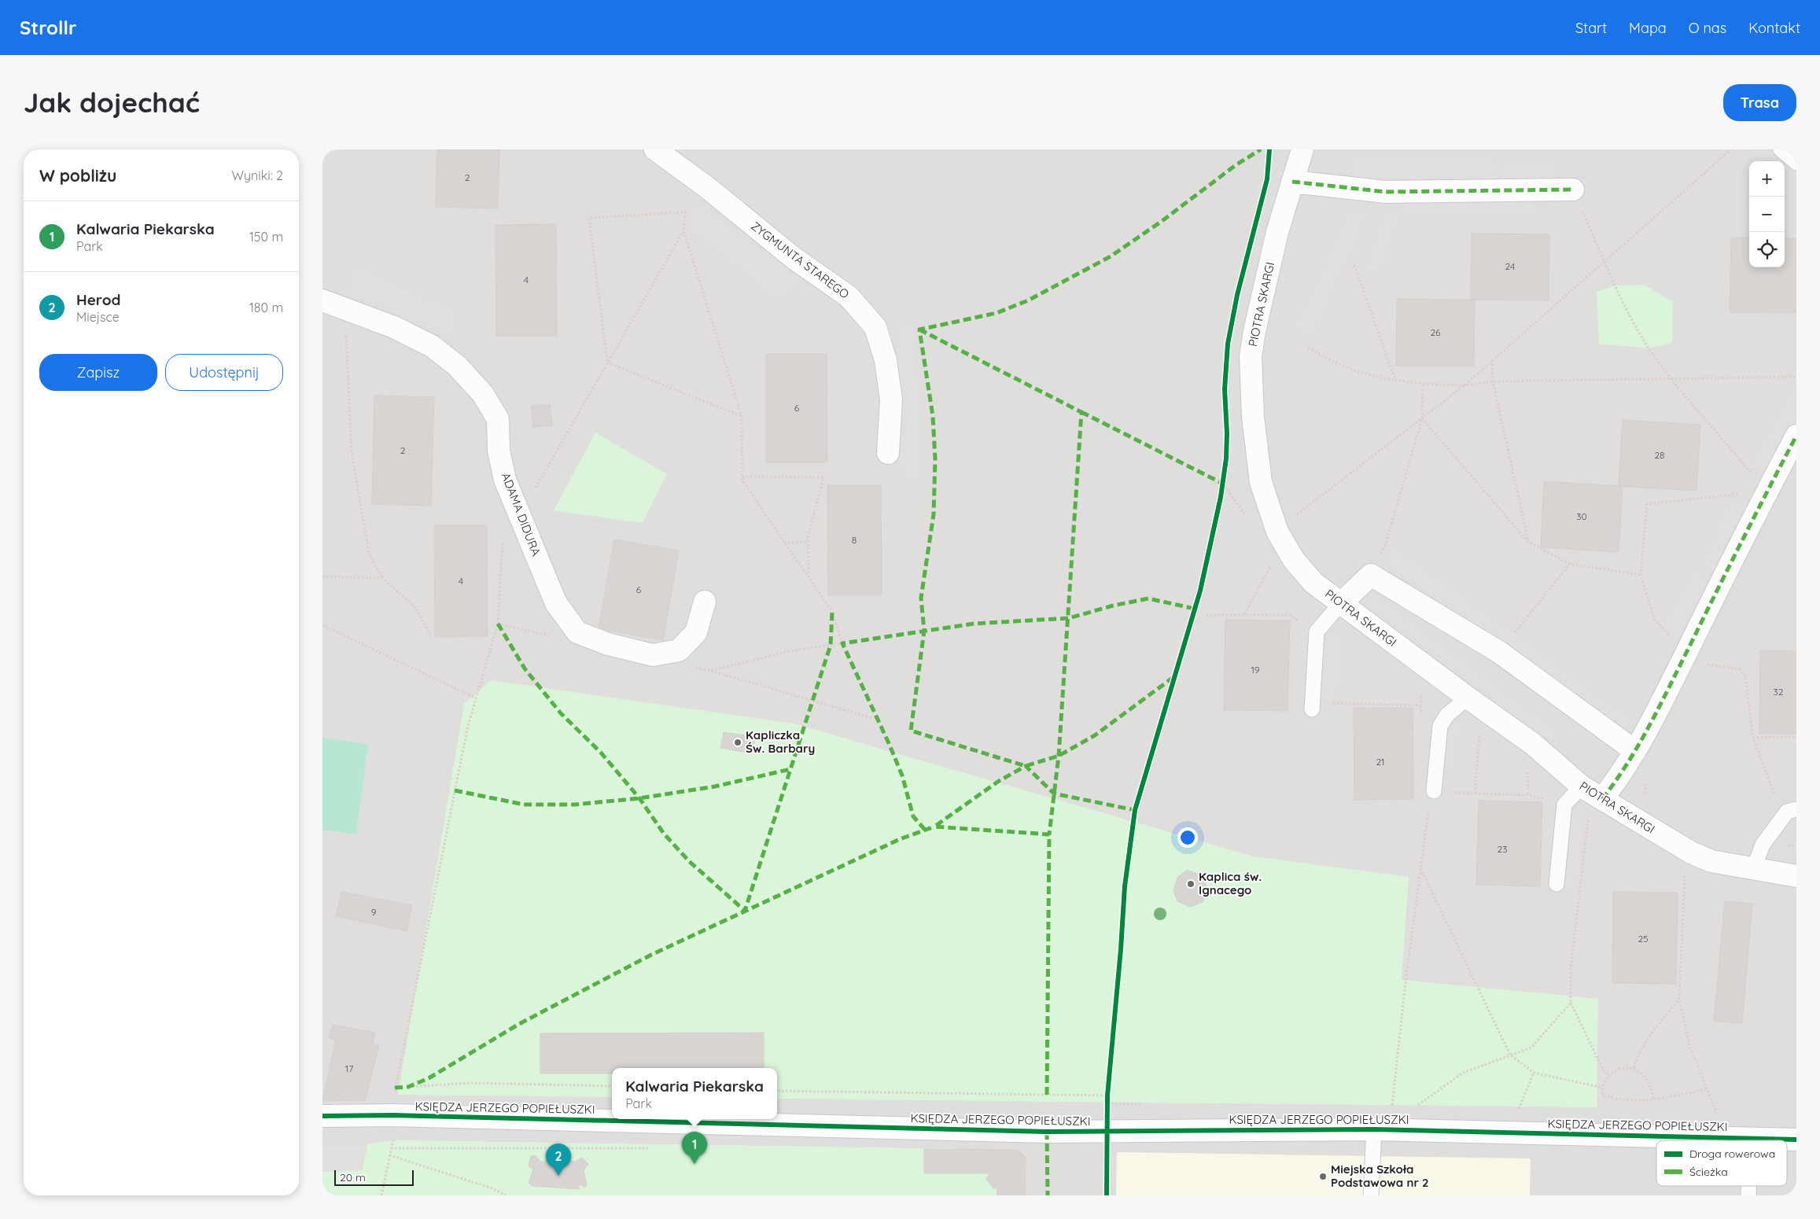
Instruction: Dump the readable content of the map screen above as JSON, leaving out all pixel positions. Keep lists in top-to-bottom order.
{
  "streets": {
    "street": [
      "ZYGMUNTA STAREGO",
      "PIOTRA SKARGI",
      "ADAMA DIDURA",
      "KSIĘDZA JERZEGO POPIEŁUSZKI"
    ]
  },
  "places": ["Kapliczka Św. Barbary", "Kaplica św. Ignacego", "Miejska Szkoła Podstawowa nr 2"],
  "house_numbers": [
    "2",
    "24",
    "4",
    "26",
    "6",
    "2",
    "28",
    "30",
    "8",
    "4",
    "6",
    "19",
    "32",
    "21",
    "23",
    "9",
    "25",
    "17"
  ],
  "legend": ["Droga rowerowa", "Ścieżka"],
  "scale_bar": "20 m",
  "page": {
    "header": "Strollr",
    "nav": [
      "Start",
      "Mapa",
      "O nas",
      "Kontakt"
    ],
    "buttons": [
      "Trasa",
      ["Zapisz", "Udostępnij"]
    ],
    "title": "Jak dojechać",
    "heading": ["W pobliżu", "Wyniki: 2"],
    "map_buttons": ["+", "−"],
    "list": [
      {
        "mark": "1",
        "name": "Kalwaria Piekarska",
        "note": "Park",
        "value": "150 m"
      },
      {
        "mark": "2",
        "name": "Herod",
        "note": "Miejsce",
        "value": "180 m"
      }
    ],
    "popup": ["Kalwaria Piekarska", "Park"],
    "pins": ["1", "2"],
    "scale": "20 m"
  }
}
